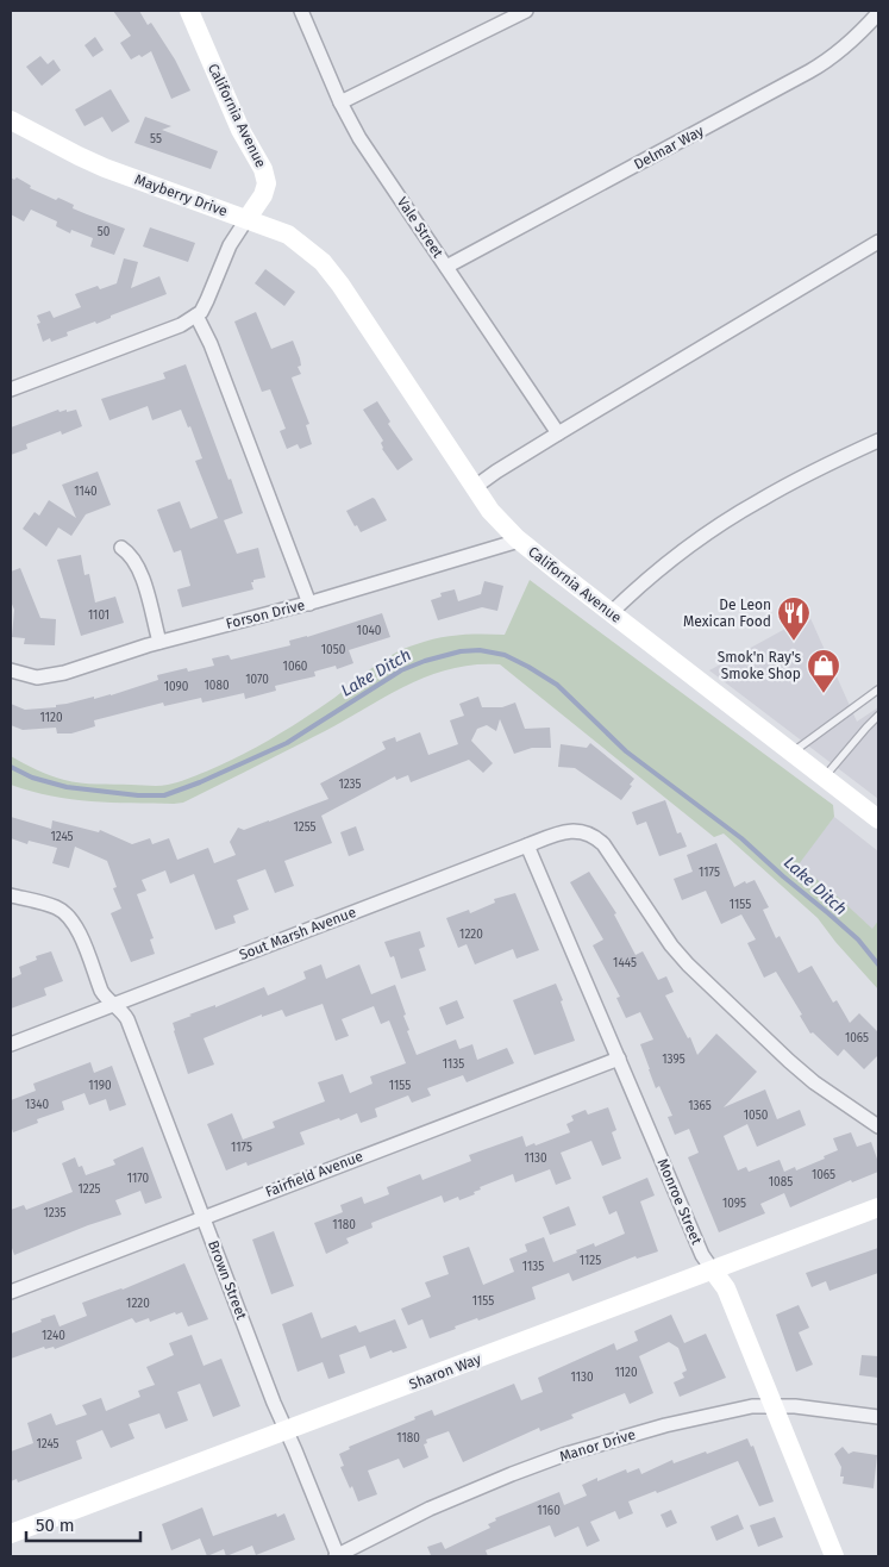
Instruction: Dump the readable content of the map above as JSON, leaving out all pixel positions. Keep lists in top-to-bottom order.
{
  "streets": {
    "street": [
      "California Avenue",
      "Delmar Way",
      "Mayberry Drive",
      "Vale Street",
      "Forson Drive",
      "Sout Marsh Avenue",
      "Fairfield Avenue",
      "Monroe Street",
      "Brown Street",
      "Sharon Way",
      "Manor Drive"
    ]
  },
  "crossings": [
    ["California Avenue", "Mayberry Drive"],
    ["California Avenue", "Forson Drive"],
    ["Delmar Way", "Vale Street"],
    ["Sout Marsh Avenue", "Monroe Street"],
    ["Sout Marsh Avenue", "Brown Street"],
    ["Fairfield Avenue", "Monroe Street"],
    ["Fairfield Avenue", "Brown Street"],
    ["Monroe Street", "Sharon Way"],
    ["Monroe Street", "Manor Drive"],
    ["Brown Street", "Sharon Way"],
    ["Brown Street", "Manor Drive"]
  ],
  "water": ["Lake Ditch"],
  "places": {
    "restaurant": ["De Leon Mexican Food"],
    "shop": ["Smok'n Ray's Smoke Shop"]
  },
  "house_numbers": [
    "55",
    "50",
    "1140",
    "1101",
    "1040",
    "1050",
    "1060",
    "1070",
    "1080",
    "1090",
    "1120",
    "1235",
    "1255",
    "1245",
    "1175",
    "1155",
    "1220",
    "1445",
    "1065",
    "1395",
    "1135",
    "1190",
    "1155",
    "1340",
    "1365",
    "1050",
    "1175",
    "1130",
    "1065",
    "1170",
    "1085",
    "1225",
    "1095",
    "1235",
    "1180",
    "1125",
    "1135",
    "1155",
    "1220",
    "1240",
    "1120",
    "1130",
    "1180",
    "1245",
    "1160"
  ],
  "scale_bar": "50 m"
}
